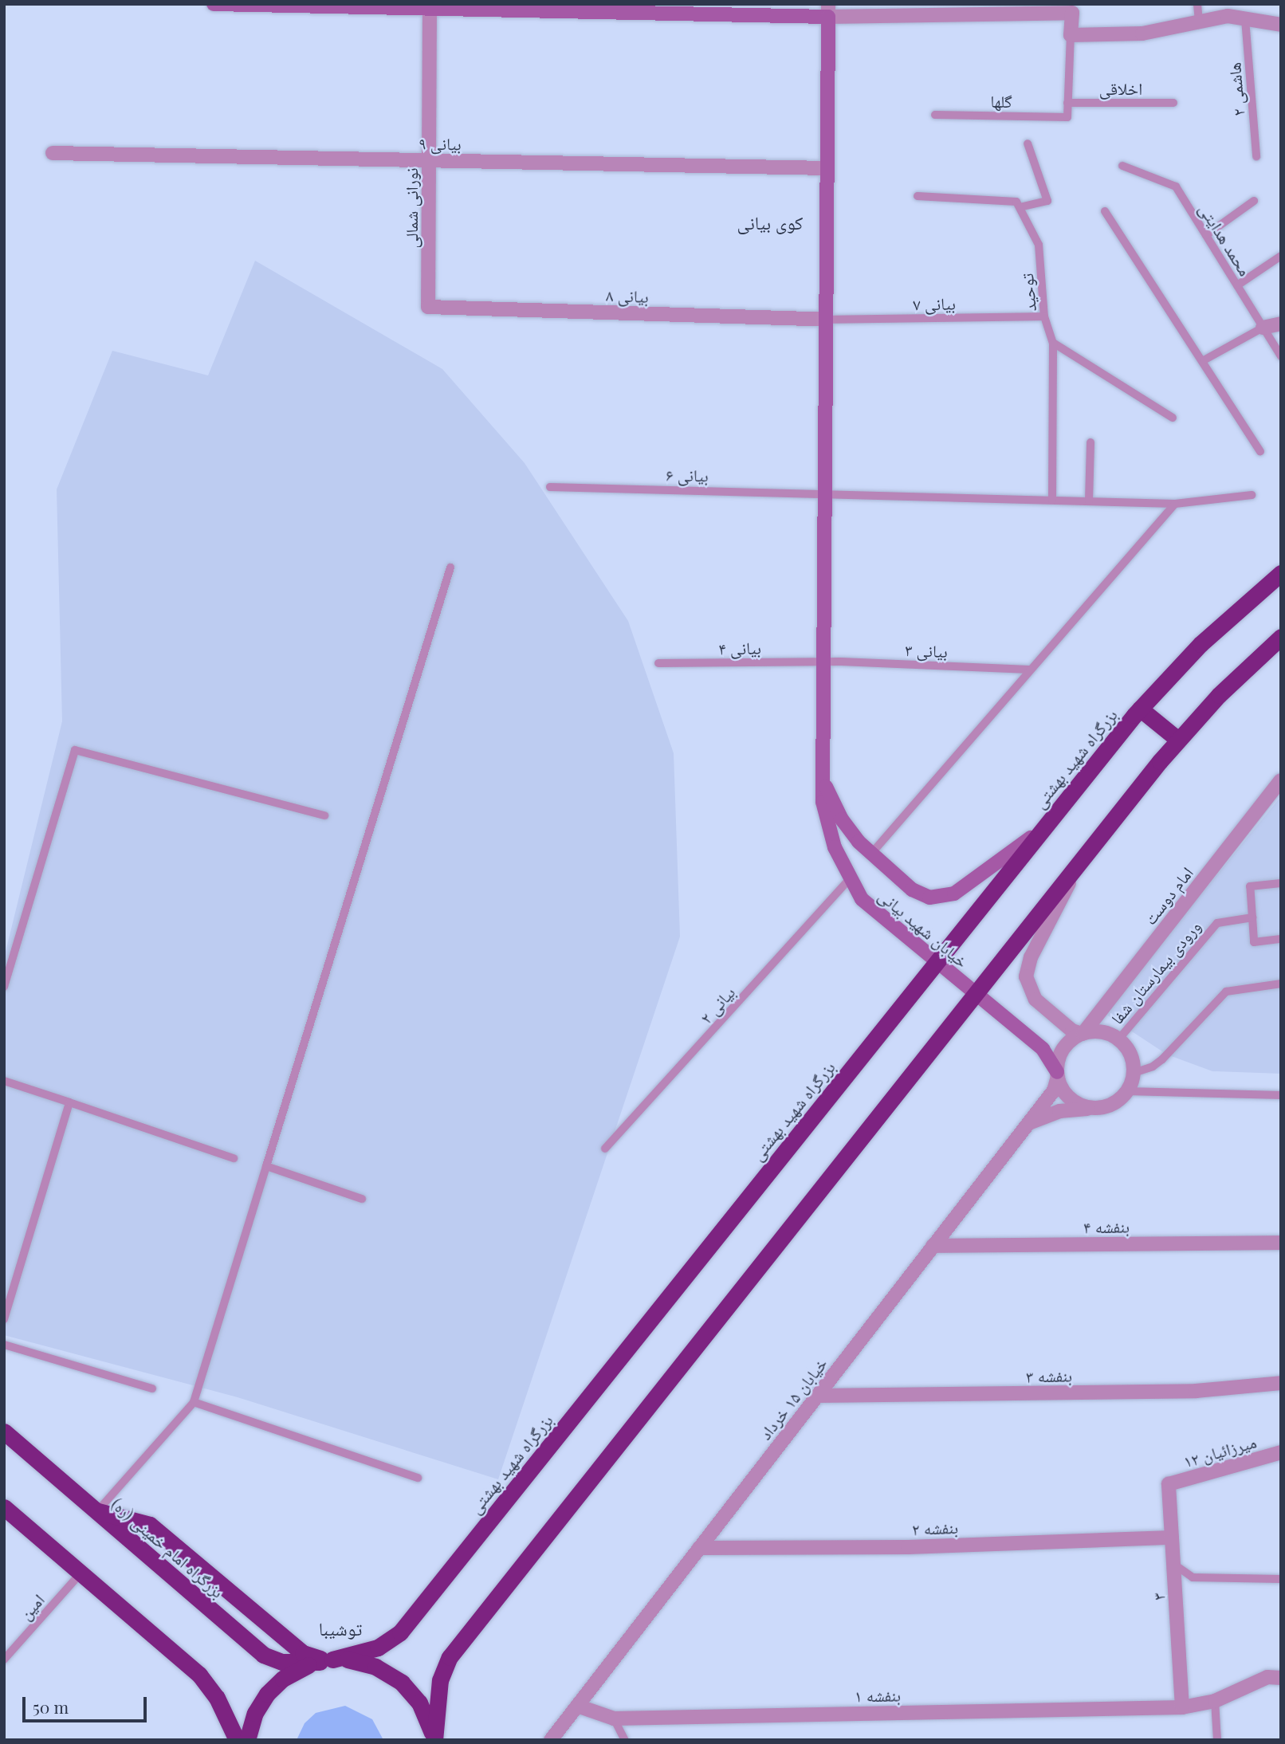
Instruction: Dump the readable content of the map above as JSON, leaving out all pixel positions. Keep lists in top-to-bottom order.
{
  "streets": {
    "highway": ["بزرگراه شهید بهشتی", "بزرگراه امام خمینی (ره)"],
    "street": [
      "بیانی ۹",
      "نورانی شمالی",
      "بیانی ۸",
      "امام دوست",
      "خیابان شهید بیانی",
      "بنفشه ۴",
      "بنفشه ۳",
      "خیابان ۱۵ خرداد",
      "میرزائیان ۱۲",
      "بنفشه ۲",
      "۳",
      "بنفشه ۱"
    ],
    "lane": [
      "اخلاقی",
      "هاشمی ۲",
      "گلها",
      "محمد هدایتی",
      "توحید",
      "بیانی ۷",
      "بیانی ۶",
      "بیانی ۴",
      "بیانی ۳",
      "ورودی بیمارستان شفا",
      "بیانی ۲",
      "امین"
    ]
  },
  "crossings": [
    ["اخلاقی", "گلها"],
    ["بیانی ۹", "نورانی شمالی"],
    ["نورانی شمالی", "بیانی ۸"],
    ["توحید", "بیانی ۷"],
    ["توحید", "بیانی ۶"],
    ["بیانی ۸", "بیانی ۷"],
    ["بیانی ۴", "بیانی ۳"],
    ["بزرگراه شهید بهشتی", "خیابان شهید بیانی"],
    ["بزرگراه شهید بهشتی", "بزرگراه امام خمینی (ره)"],
    ["امام دوست", "خیابان شهید بیانی"],
    ["امام دوست", "ورودی بیمارستان شفا"],
    ["امام دوست", "خیابان ۱۵ خرداد"],
    ["خیابان شهید بیانی", "ورودی بیمارستان شفا"],
    ["خیابان شهید بیانی", "بیانی ۲"],
    ["خیابان شهید بیانی", "خیابان ۱۵ خرداد"],
    ["ورودی بیمارستان شفا", "خیابان ۱۵ خرداد"],
    ["بنفشه ۴", "خیابان ۱۵ خرداد"],
    ["بنفشه ۳", "خیابان ۱۵ خرداد"],
    ["خیابان ۱۵ خرداد", "بنفشه ۲"],
    ["خیابان ۱۵ خرداد", "بنفشه ۱"],
    ["میرزائیان ۱۲", "۳"],
    ["بنفشه ۲", "۳"],
    ["۳", "بنفشه ۱"]
  ],
  "districts": ["کوی بیانی", "توشیبا"],
  "scale_bar": "50 m"
}
